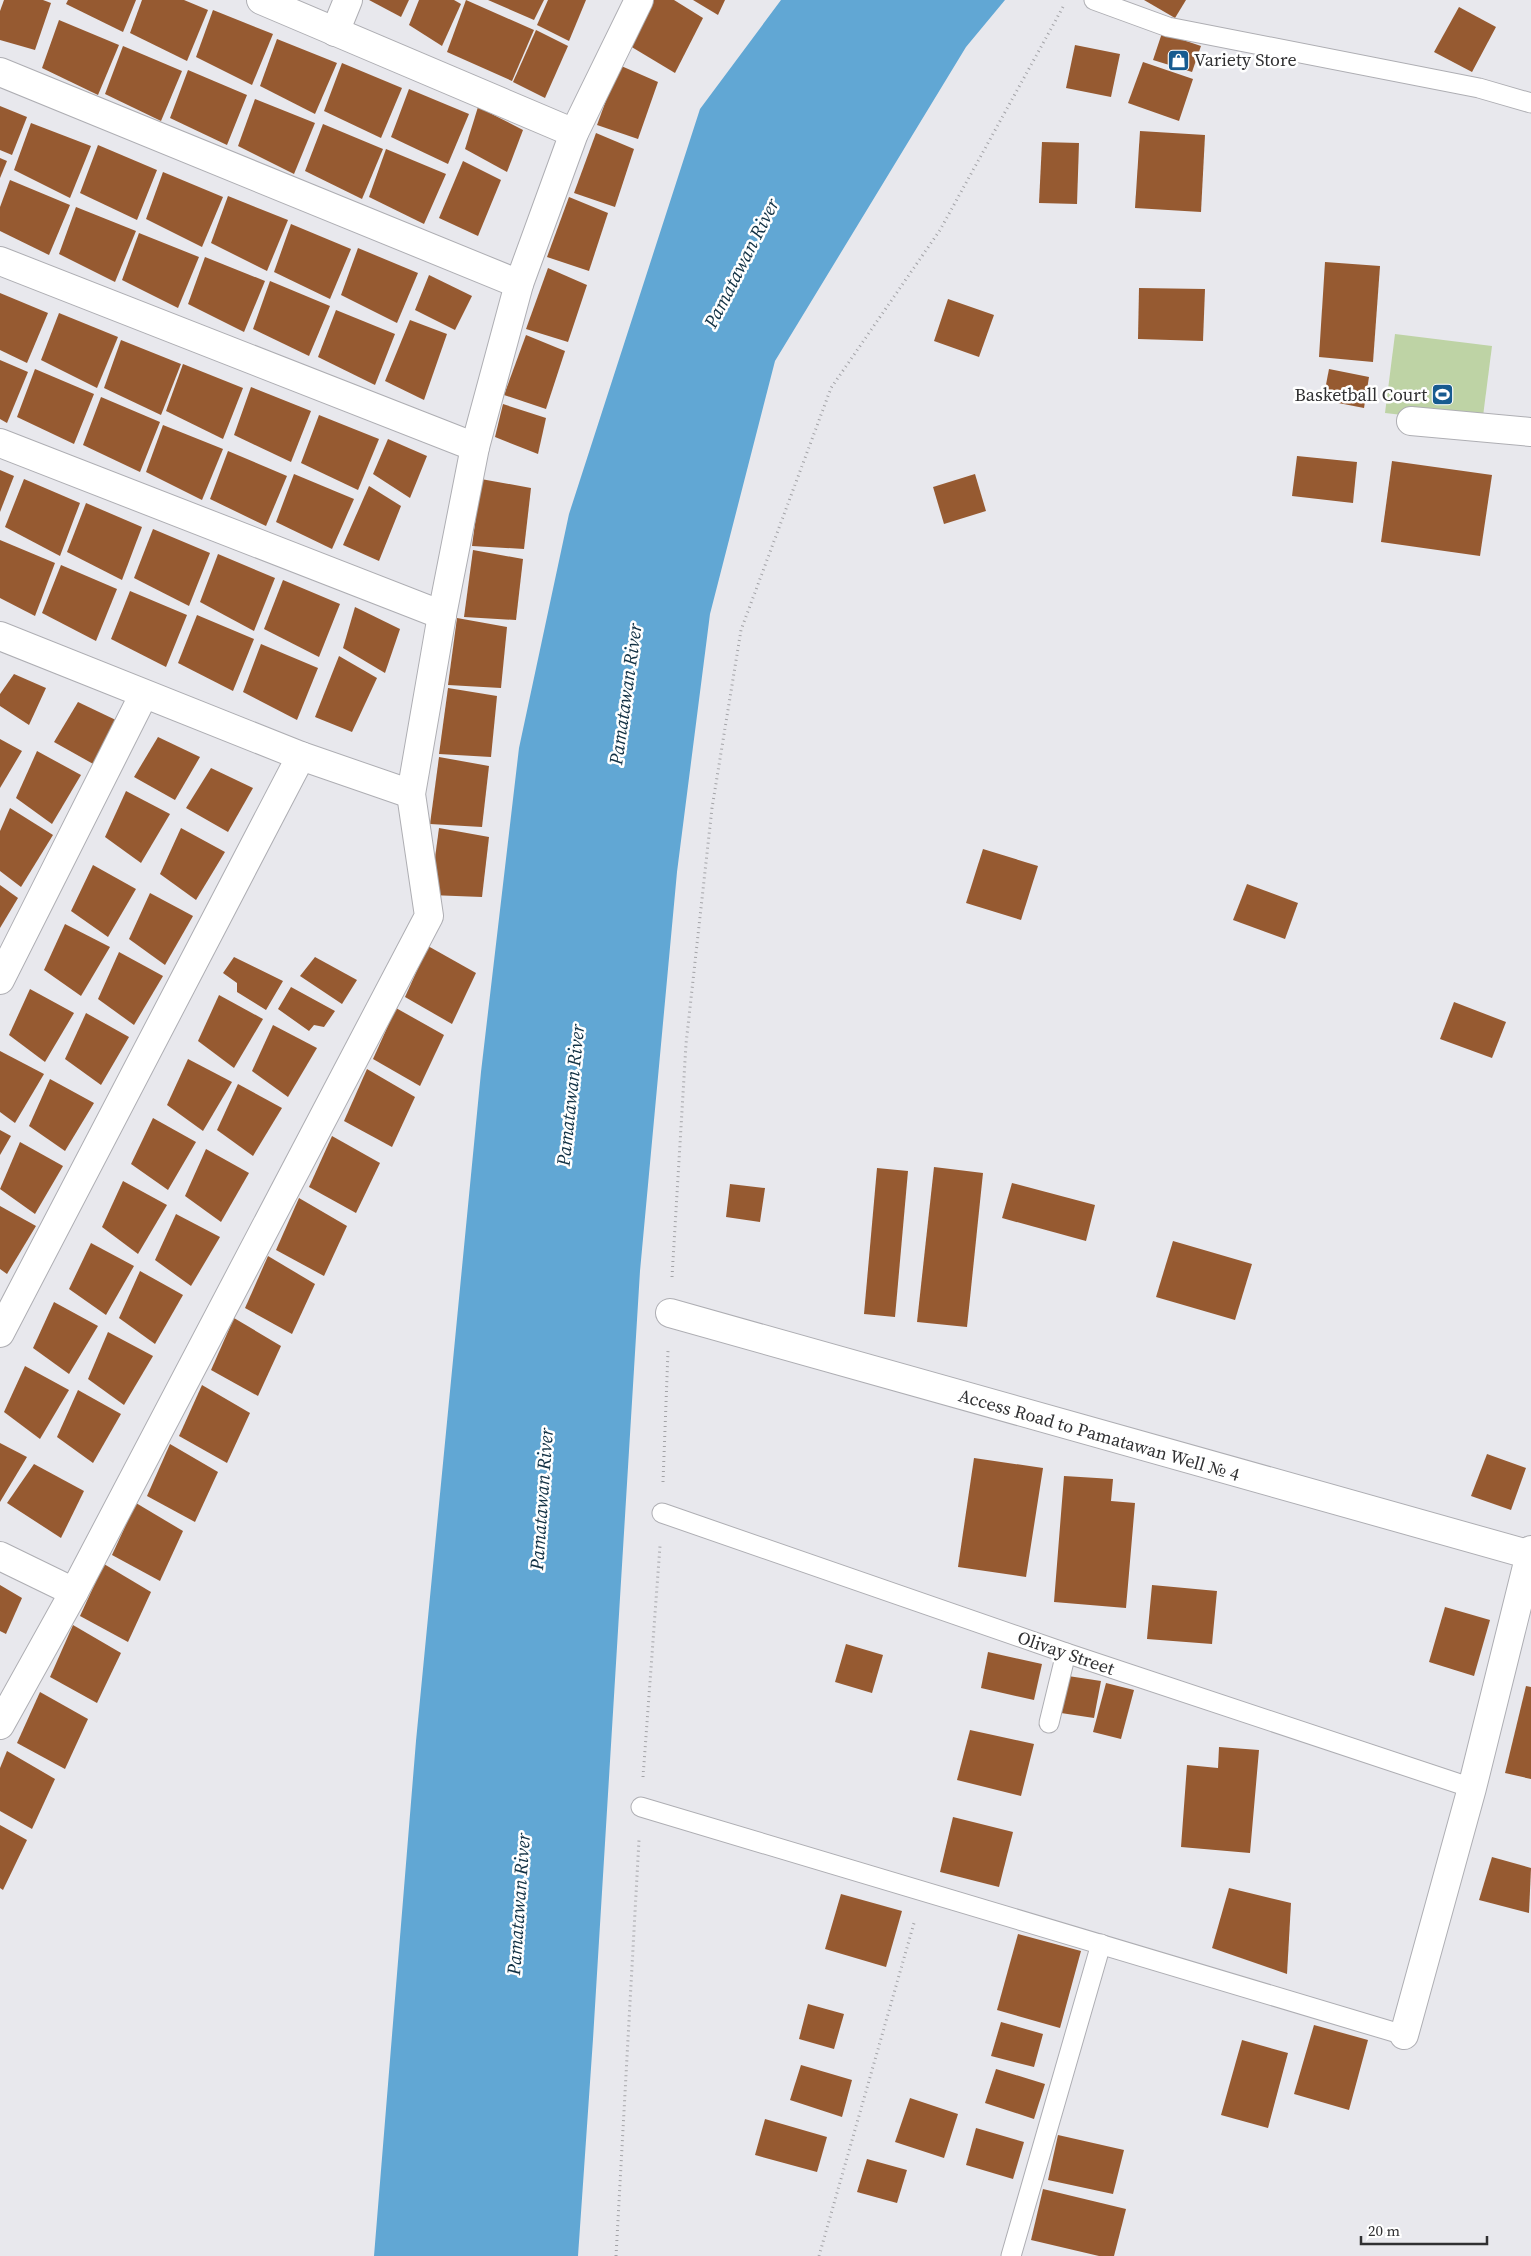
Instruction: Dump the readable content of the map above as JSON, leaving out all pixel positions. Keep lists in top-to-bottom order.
{
  "streets": {
    "street": ["Access Road to Pamatawan Well № 4"],
    "lane": ["Olivay Street"]
  },
  "water": ["Pamatawan River"],
  "places": {
    "shop": ["Variety Store"],
    "sports": ["Basketball Court"]
  },
  "scale_bar": "20 m"
}
